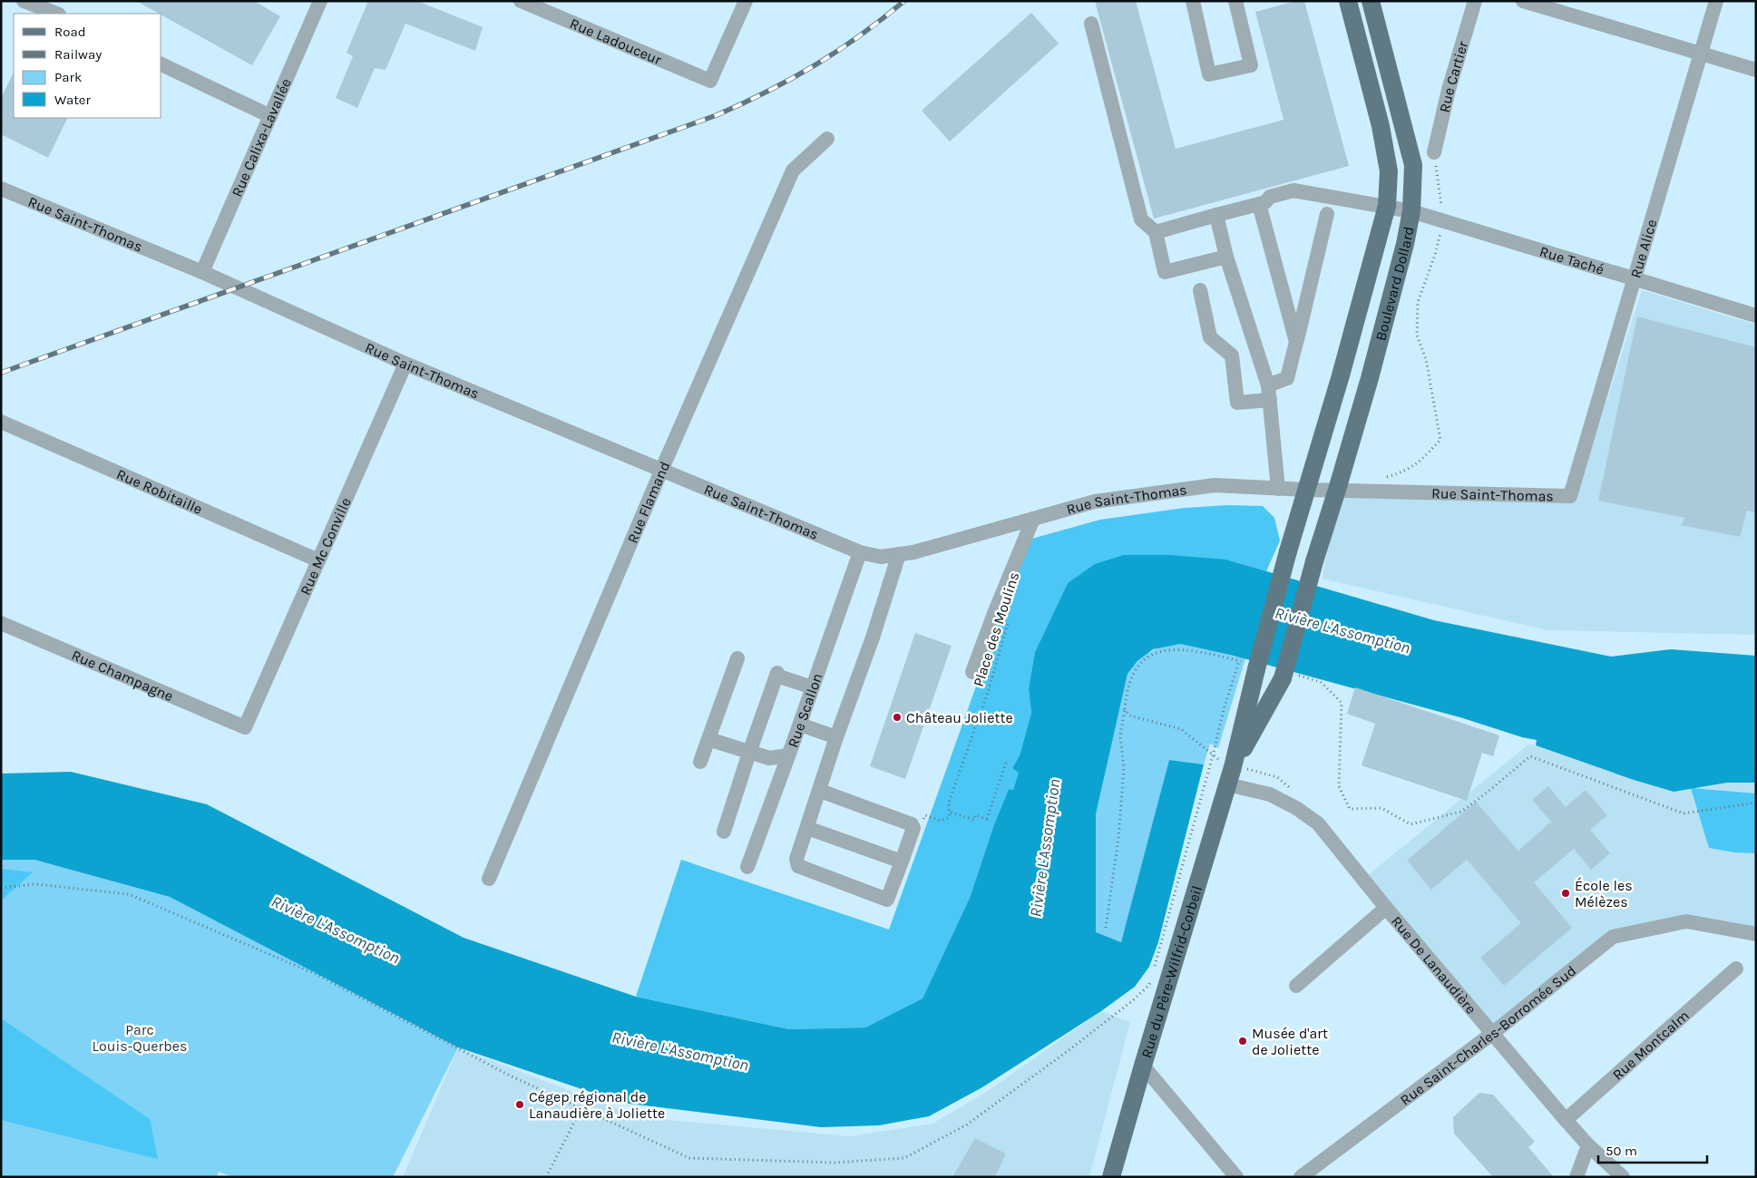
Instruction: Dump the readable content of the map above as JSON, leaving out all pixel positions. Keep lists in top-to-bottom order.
{
  "streets": {
    "main road": ["Boulevard Dollard", "Rue du Père-Wilfrid-Corbeil"],
    "street": [
      "Rue Ladouceur",
      "Rue Cartier",
      "Rue Calixa-Lavallée",
      "Rue Saint-Thomas",
      "Rue Alice",
      "Rue Taché",
      "Rue Robitaille",
      "Rue Flamand",
      "Rue Mc Conville",
      "Rue Champagne",
      "Rue Scallon",
      "Rue De Lanaudière",
      "Rue Saint-Charles-Borromée Sud",
      "Rue Montcalm"
    ],
    "path": ["Place des Moulins"]
  },
  "crossings": [
    ["Rue Calixa-Lavallée", "Rue Saint-Thomas"],
    ["Rue Saint-Thomas", "Rue Alice"],
    ["Rue Saint-Thomas", "Boulevard Dollard"],
    ["Rue Saint-Thomas", "Rue Flamand"],
    ["Rue Saint-Thomas", "Rue Mc Conville"],
    ["Rue Saint-Thomas", "Rue Scallon"],
    ["Rue Alice", "Rue Taché"],
    ["Rue Taché", "Boulevard Dollard"],
    ["Boulevard Dollard", "Rue du Père-Wilfrid-Corbeil"],
    ["Rue Robitaille", "Rue Mc Conville"],
    ["Rue Mc Conville", "Rue Champagne"],
    ["Rue De Lanaudière", "Rue du Père-Wilfrid-Corbeil"],
    ["Rue De Lanaudière", "Rue Saint-Charles-Borromée Sud"],
    ["Rue De Lanaudière", "Rue Montcalm"]
  ],
  "water": ["Rivière L'Assomption"],
  "parks": ["Parc Louis-Querbes"],
  "places": [
    "Château Joliette",
    "École les Mélèzes",
    "Musée d'art de Joliette",
    "Cégep régional de Lanaudière à Joliette"
  ],
  "legend": [
    "Road",
    "Railway",
    "Park",
    "Water"
  ],
  "scale_bar": "50 m"
}
